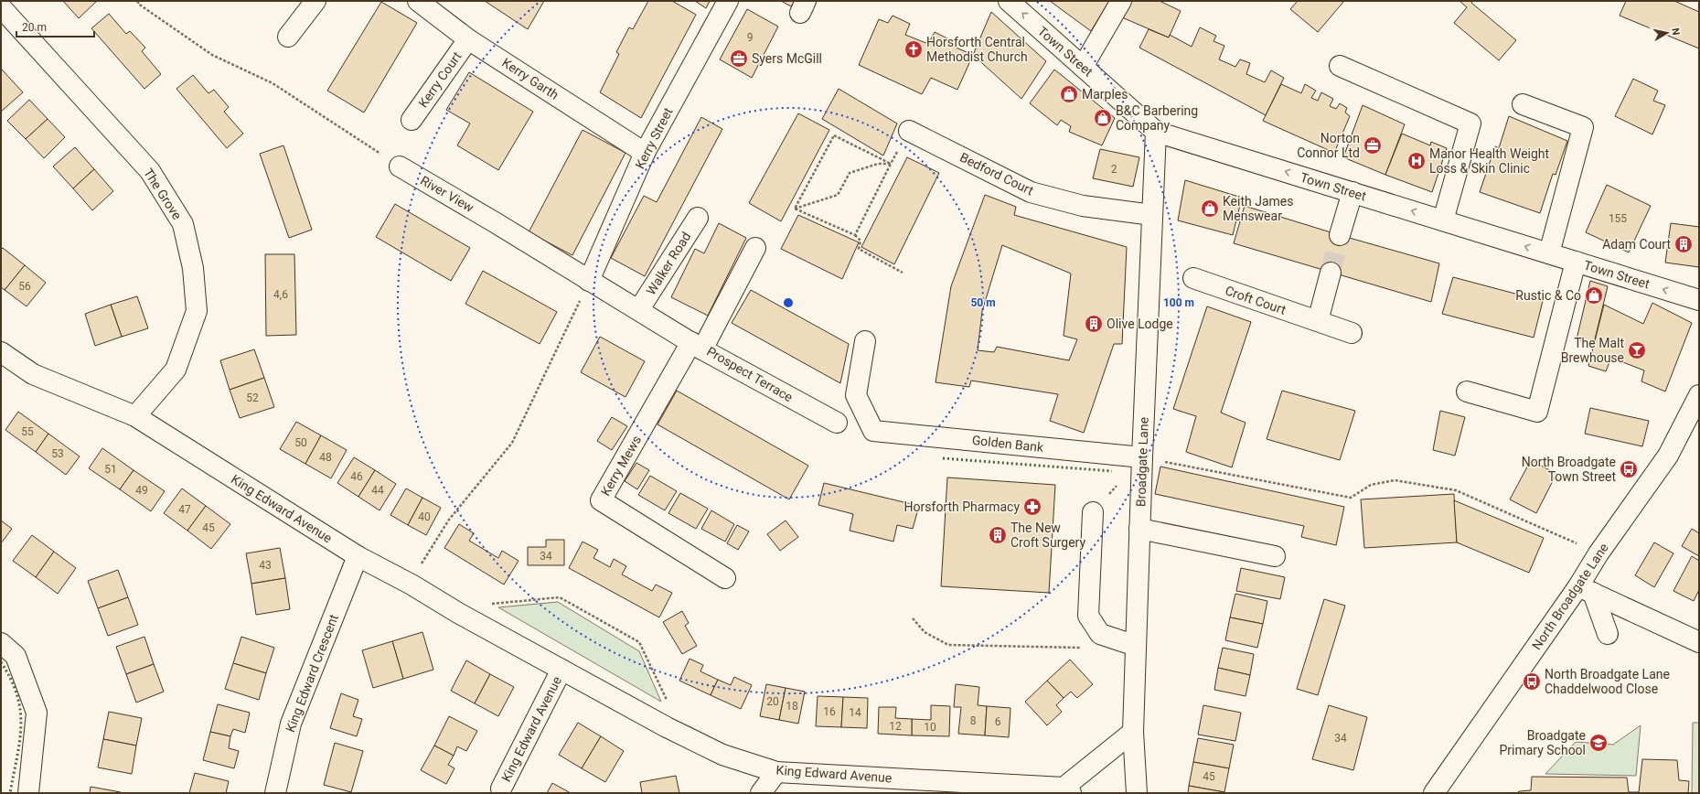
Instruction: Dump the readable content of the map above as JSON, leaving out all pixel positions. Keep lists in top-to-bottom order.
{
  "streets": {
    "street": [
      "Town Street",
      "Kerry Garth",
      "Kerry Court",
      "Kerry Street",
      "Bedford Court",
      "The Grove",
      "River View",
      "Walker Road",
      "Croft Court",
      "Prospect Terrace",
      "Golden Bank",
      "Broadgate Lane",
      "Kerry Mews",
      "King Edward Avenue",
      "North Broadgate Lane",
      "King Edward Crescent"
    ]
  },
  "crossings": [
    ["Town Street", "Broadgate Lane"],
    ["Kerry Garth", "Kerry Court"],
    ["Kerry Garth", "Kerry Street"],
    ["Kerry Street", "River View"],
    ["Bedford Court", "Broadgate Lane"],
    ["The Grove", "King Edward Avenue"],
    ["Prospect Terrace", "Kerry Mews"],
    ["Golden Bank", "Broadgate Lane"],
    ["Broadgate Lane", "King Edward Avenue"],
    ["King Edward Avenue", "King Edward Crescent"]
  ],
  "one_way": ["Town Street"],
  "places": {
    "church": ["Horsforth Central Methodist Church"],
    "office": ["Syers McGill", "Norton Connor Ltd"],
    "shop": [
      "Marples",
      "B&C Barbering Company",
      "Keith James Menswear",
      "Rustic & Co"
    ],
    "hospital": ["Manor Health Weight Loss & Skin Clinic"],
    "building": ["Adam Court", "Olive Lodge", "The New Croft Surgery"],
    "bar": ["The Malt Brewhouse"],
    "bus stop": ["North Broadgate Town Street", "North Broadgate Lane Chaddelwood Close"],
    "pharmacy": ["Horsforth Pharmacy"],
    "school or university": ["Broadgate Primary School"]
  },
  "house_numbers": [
    "9",
    "2",
    "155",
    "56",
    "4,6",
    "52",
    "55",
    "50",
    "53",
    "48",
    "51",
    "46",
    "49",
    "44",
    "47",
    "40",
    "45",
    "34",
    "43",
    "20",
    "18",
    "16",
    "14",
    "8",
    "6",
    "12",
    "10",
    "34",
    "45"
  ],
  "scale_bar": "20 m",
  "north": "right",
  "rings": ["50 m", "100 m"]
}
